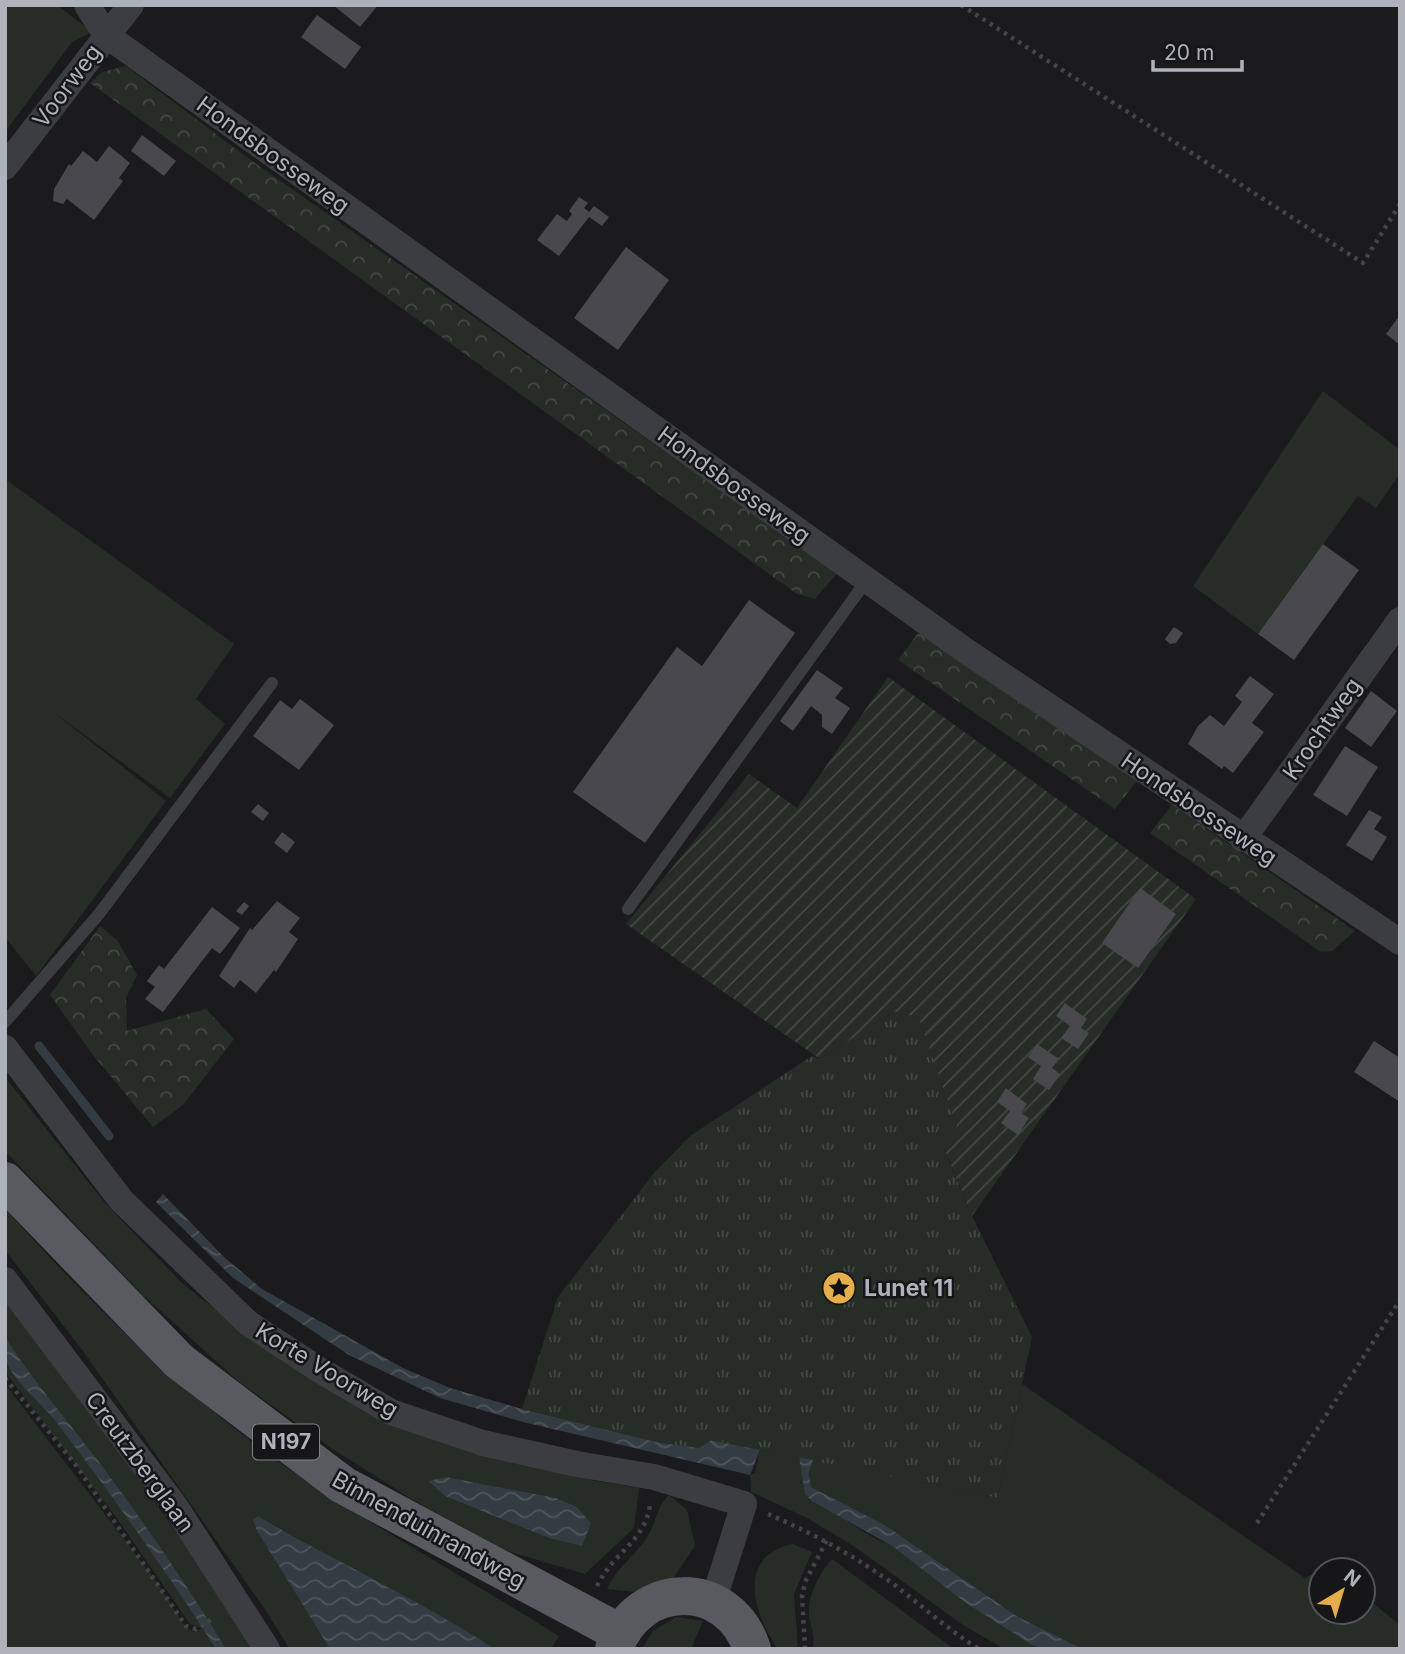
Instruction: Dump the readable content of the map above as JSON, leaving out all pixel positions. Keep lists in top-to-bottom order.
{
  "streets": {
    "main road": ["N197", "Binnenduinrandweg"],
    "street": [
      "Voorweg",
      "Hondsbosseweg",
      "Krochtweg",
      "Korte Voorweg",
      "Creutzberglaan"
    ]
  },
  "crossings": [
    ["Voorweg", "Hondsbosseweg"],
    ["Hondsbosseweg", "Krochtweg"],
    ["N197", "Binnenduinrandweg"]
  ],
  "places": {
    "place": ["Lunet 11"]
  },
  "scale_bar": "20 m",
  "north": "top right"
}
